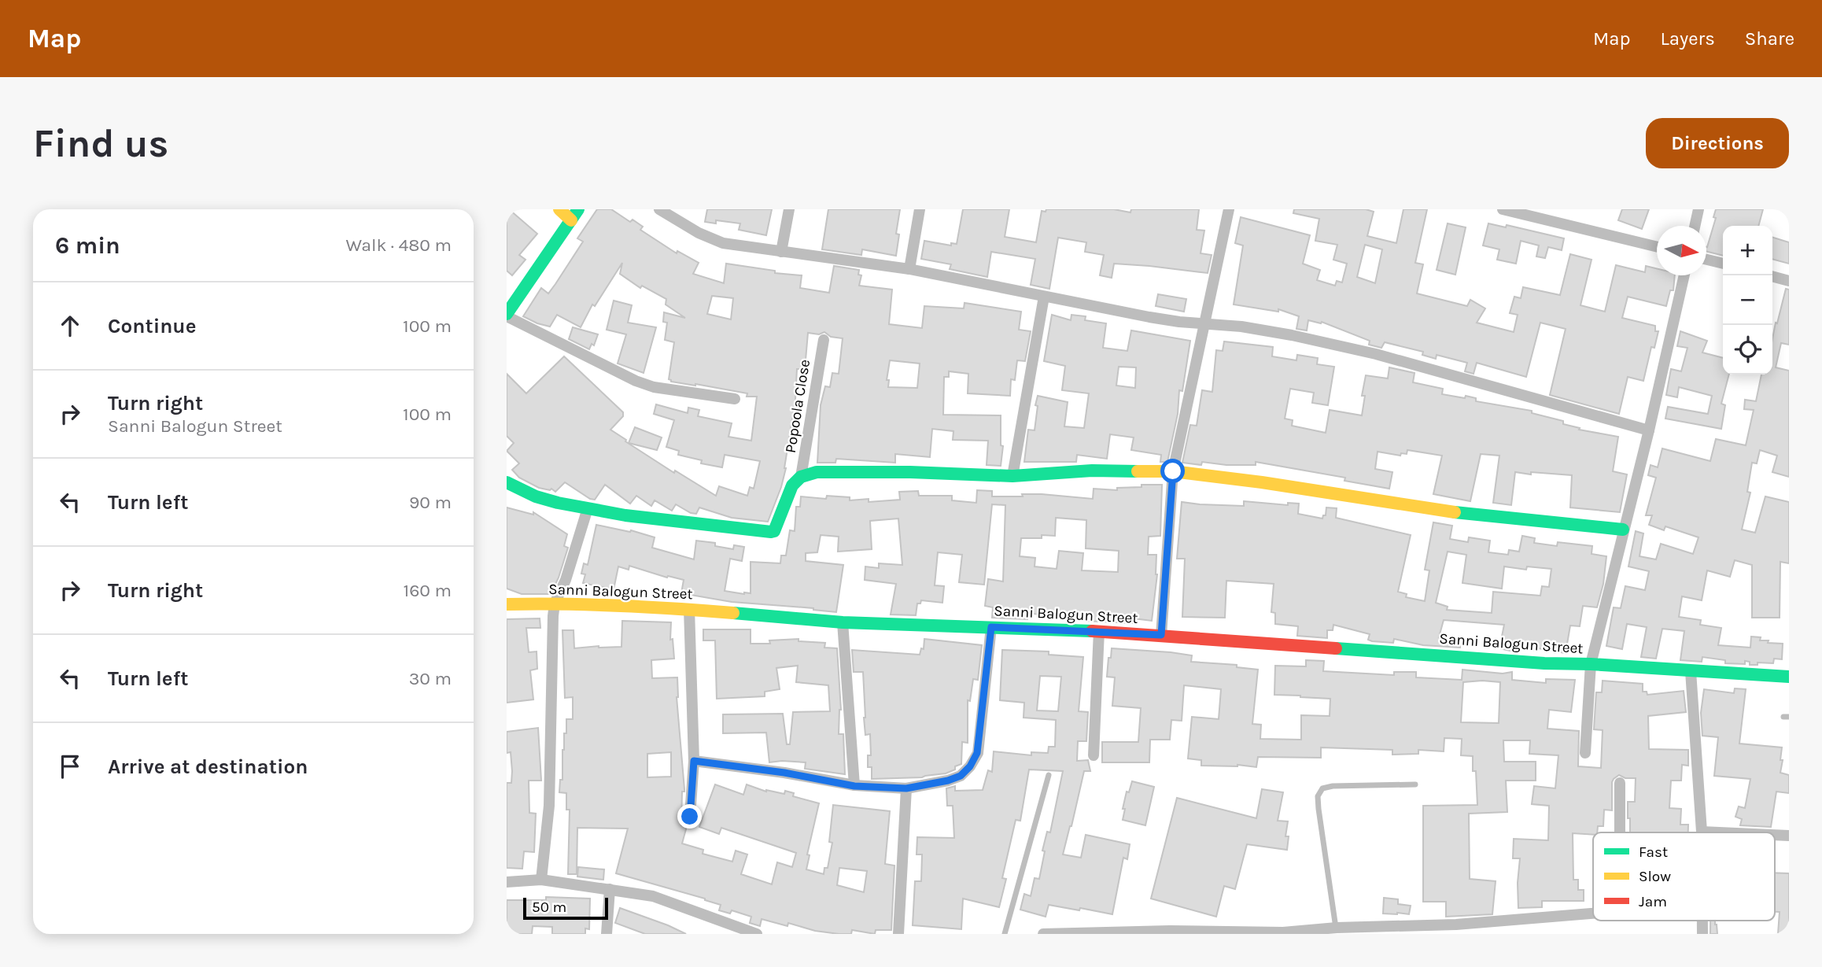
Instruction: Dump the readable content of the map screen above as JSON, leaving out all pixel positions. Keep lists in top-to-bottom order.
{
  "streets": {
    "street": ["Popoola Close", "Sanni Balogun Street"]
  },
  "legend": ["Fast", "Slow", "Jam"],
  "scale_bar": "50 m",
  "north": "right",
  "page": {
    "header": "Map",
    "nav": ["Map", "Layers", "Share"],
    "buttons": "Directions",
    "title": "Find us",
    "heading": ["6 min", "Walk · 480 m"],
    "map_buttons": ["+", "−"],
    "list": [
      ["Continue", "100 m"],
      ["Turn right", "Sanni Balogun Street", "100 m"],
      ["Turn left", "90 m"],
      ["Turn right", "160 m"],
      ["Turn left", "30 m"],
      "Arrive at destination"
    ],
    "scale": "50 m"
  }
}
